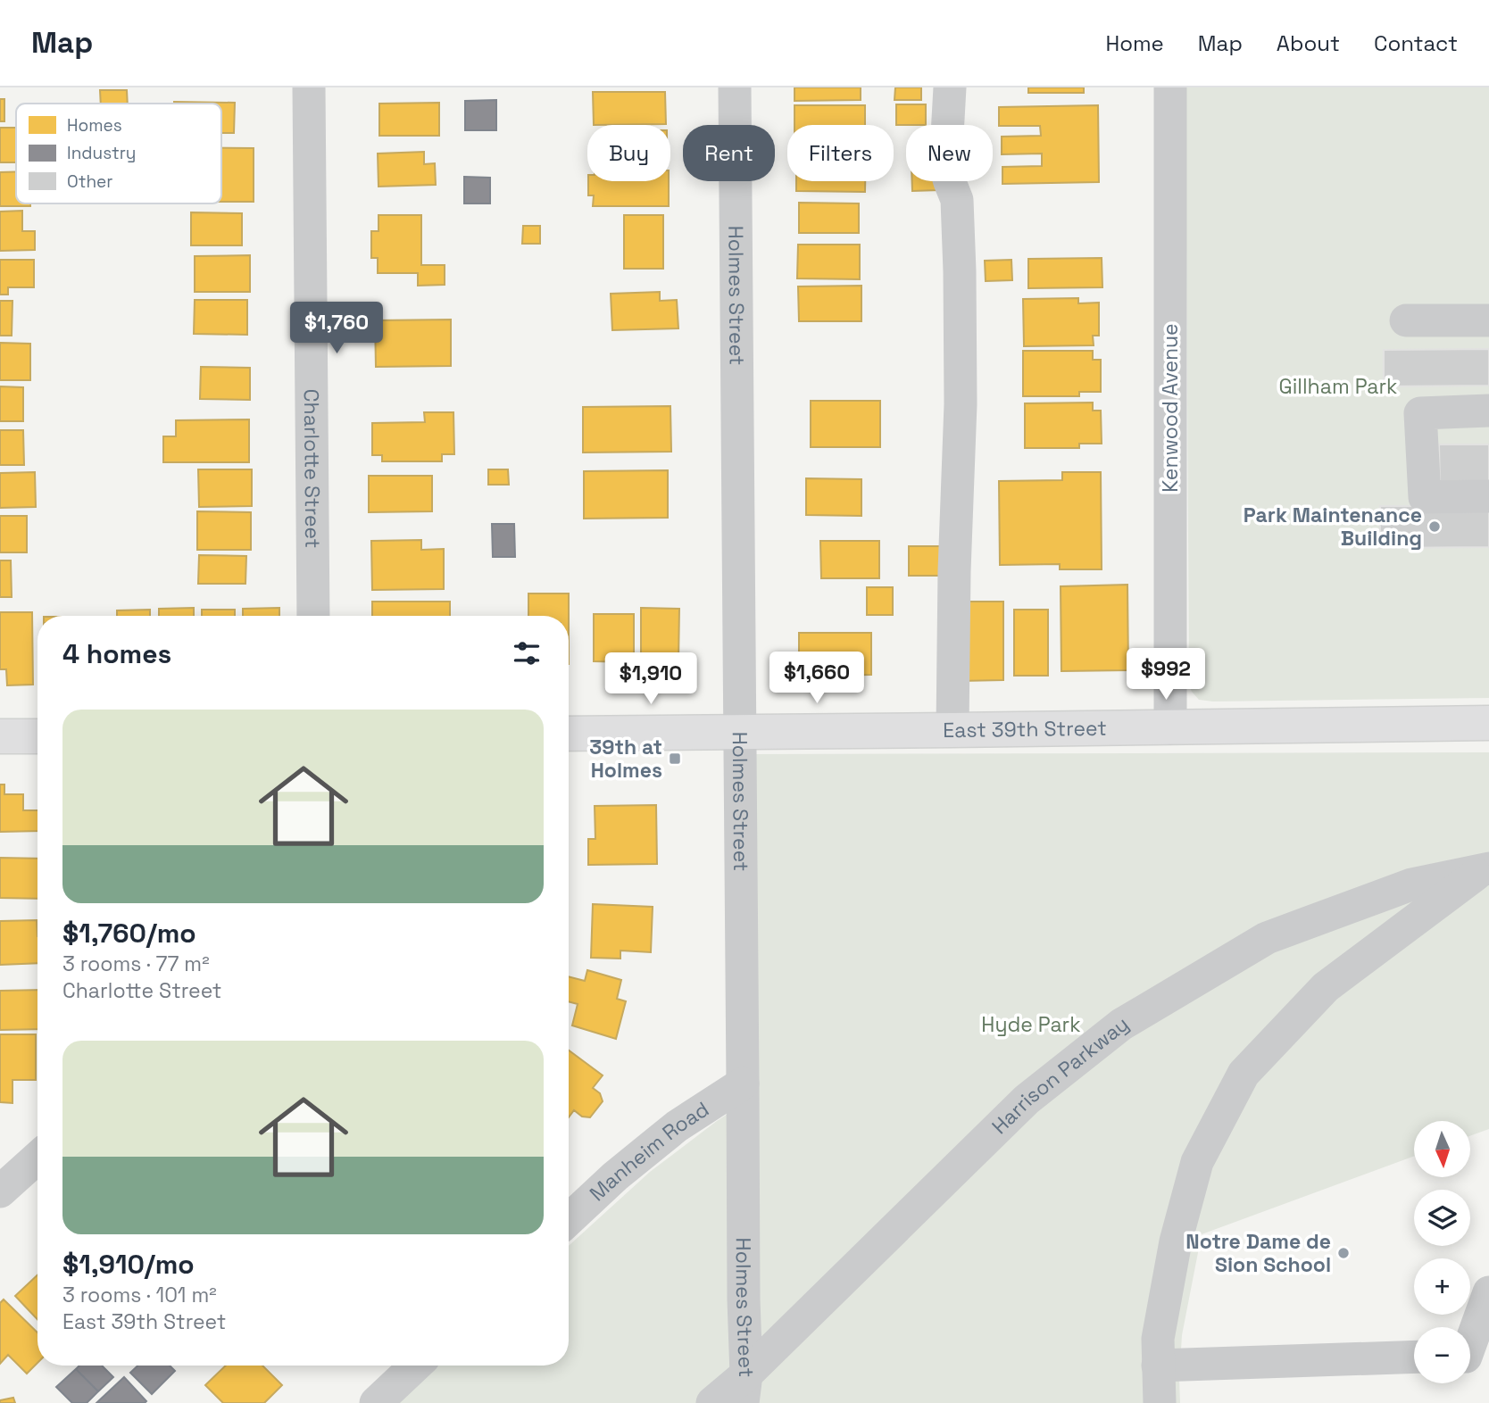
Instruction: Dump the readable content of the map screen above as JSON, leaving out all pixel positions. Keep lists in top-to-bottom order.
{
  "streets": {
    "main road": ["East 39th Street"],
    "street": [
      "Holmes Street",
      "Kenwood Avenue",
      "Charlotte Street",
      "Harrison Parkway",
      "Manheim Road"
    ]
  },
  "crossings": [
    ["Holmes Street", "East 39th Street"],
    ["Holmes Street", "Harrison Parkway"],
    ["Holmes Street", "Manheim Road"],
    ["Kenwood Avenue", "East 39th Street"]
  ],
  "parks": ["Gillham Park", "Hyde Park"],
  "places": {
    "other": ["Park Maintenance Building", "Notre Dame de Sion School"],
    "transit": ["39th at Holmes"]
  },
  "legend": ["Homes", "Industry", "Other"],
  "north": "bottom",
  "page": {
    "header": "Map",
    "nav": [
      "Home",
      "Map",
      "About",
      "Contact"
    ],
    "chip": [
      "Buy",
      "Rent",
      "Filters",
      "New"
    ],
    "price": [
      "$1,760",
      "$992",
      "$1,660",
      "$1,910"
    ],
    "heading": "4 homes",
    "list": [
      {
        "name": "$1,760/mo",
        "note": "3 rooms · 77 m² · Charlotte Street"
      },
      {
        "name": "$1,910/mo",
        "note": "3 rooms · 101 m² · East 39th Street"
      }
    ],
    "map_buttons": ["+", "−"]
  }
}
